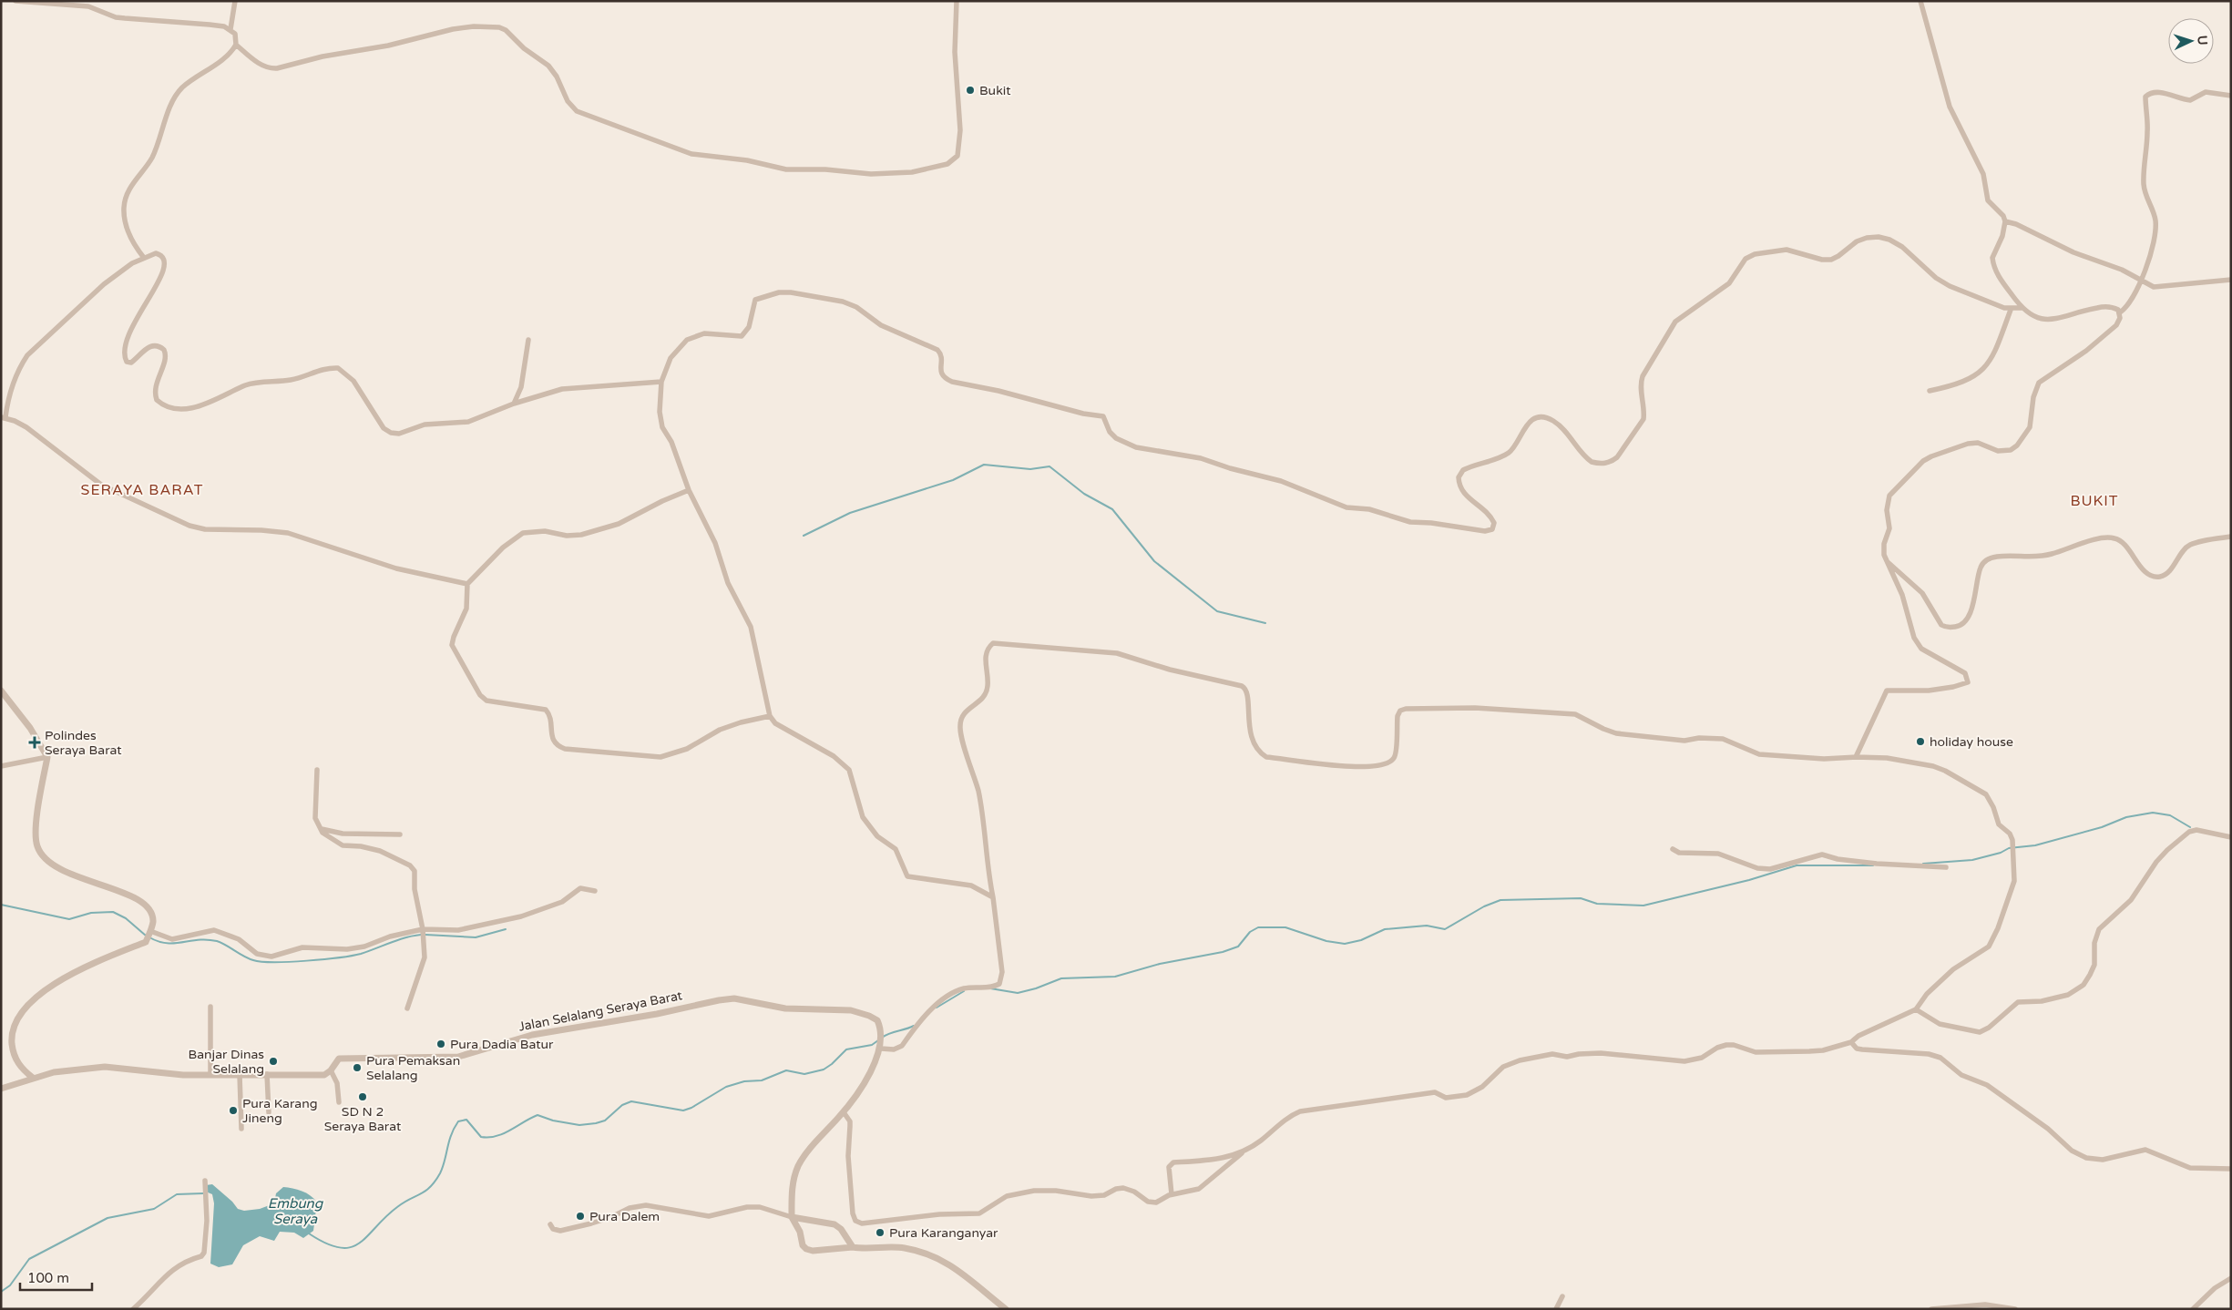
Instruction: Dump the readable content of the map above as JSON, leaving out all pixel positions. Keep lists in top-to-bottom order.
{
  "streets": {
    "street": ["Jalan Selalang Seraya Barat"]
  },
  "districts": ["SERAYA BARAT", "BUKIT"],
  "water": ["Embung Seraya"],
  "places": {
    "other": [
      "Bukit",
      "holiday house",
      "Pura Dadia Batur",
      "Banjar Dinas Selalang",
      "Pura Pemaksan Selalang",
      "SD N 2 Seraya Barat",
      "Pura Karang Jineng",
      "Pura Dalem",
      "Pura Karanganyar"
    ],
    "health": ["Polindes Seraya Barat"]
  },
  "scale_bar": "100 m",
  "north": "right"
}
